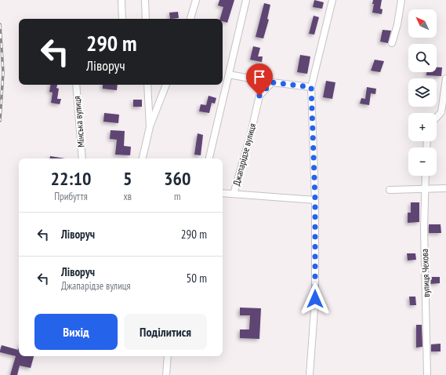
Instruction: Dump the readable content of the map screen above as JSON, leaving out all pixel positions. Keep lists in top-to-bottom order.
{
  "streets": {
    "street": ["Мінська вулиця", "Джапарідзе вулиця", "вулиця Чехова"]
  },
  "north": "top left",
  "page": {
    "map_buttons": ["+", "−"],
    "turn": ["290 m", "Ліворуч"],
    "eta": [
      "22:10",
      "Прибуття",
      "5",
      "хв",
      "360",
      "m"
    ],
    "list": [
      {
        "name": "Ліворуч",
        "value": "290 m"
      },
      {
        "name": "Ліворуч",
        "note": "Джапарідзе вулиця",
        "value": "50 m"
      }
    ],
    "buttons": ["Вихід", "Поділитися"]
  }
}
